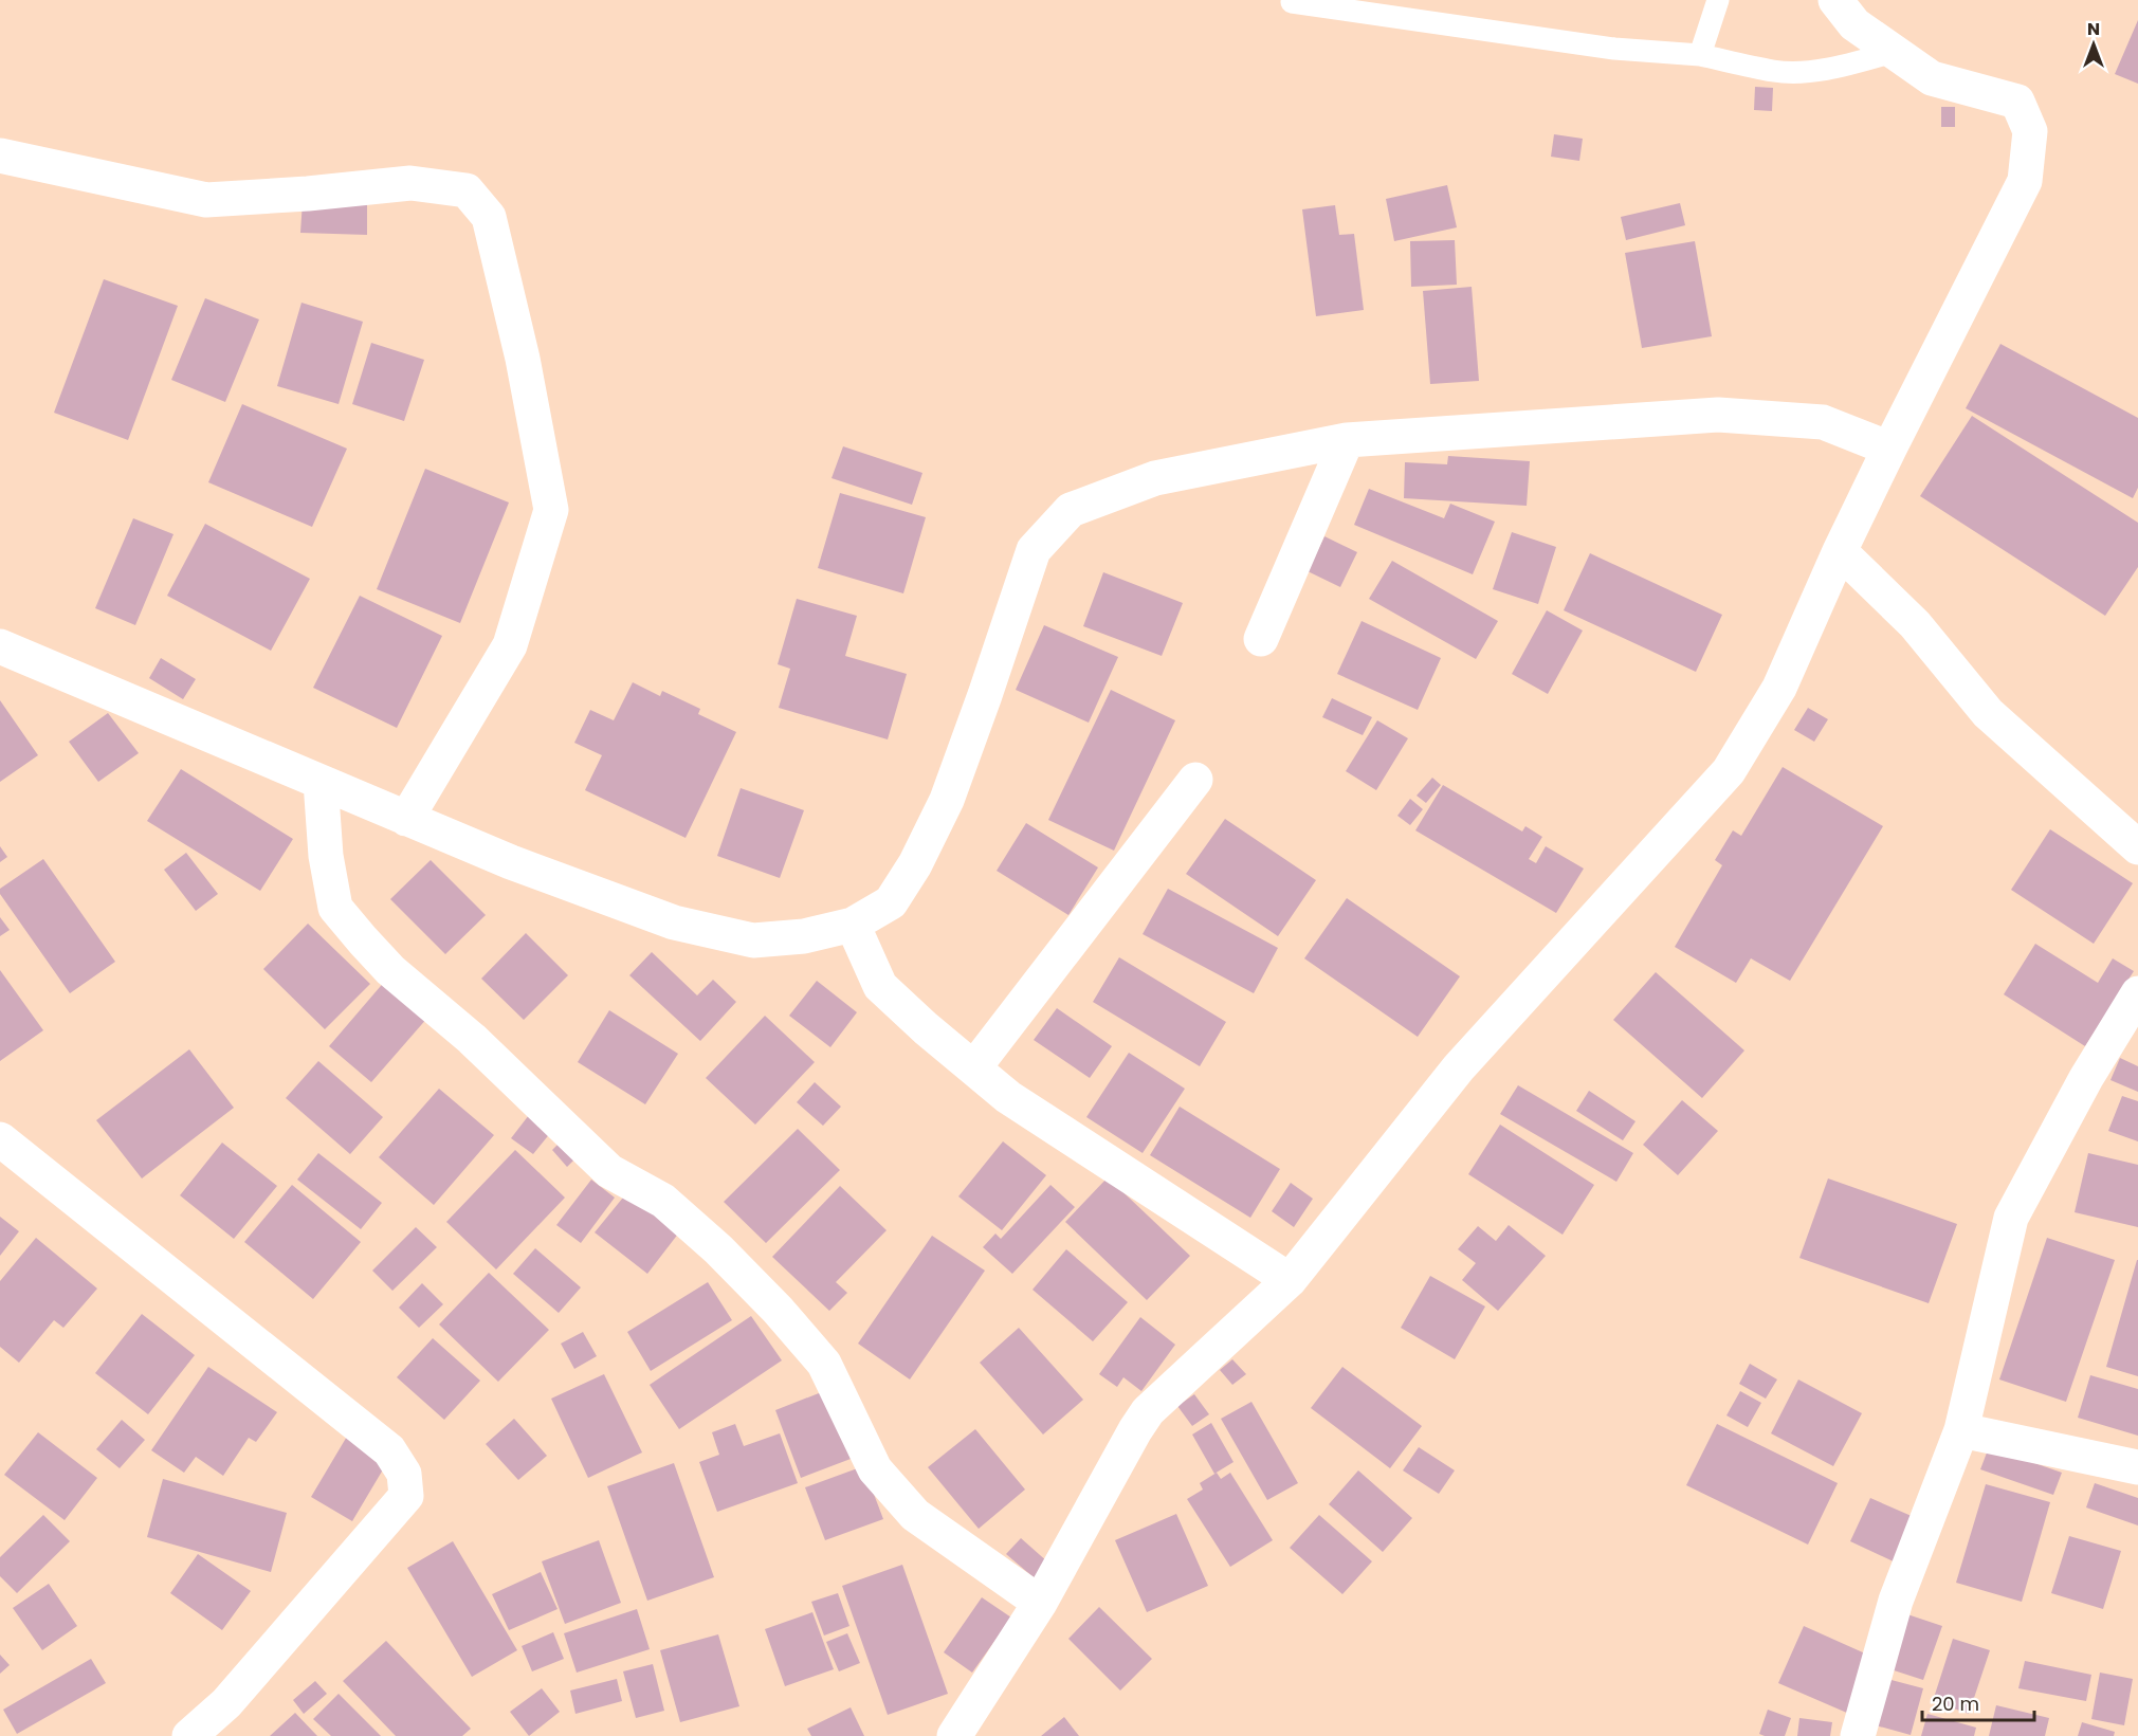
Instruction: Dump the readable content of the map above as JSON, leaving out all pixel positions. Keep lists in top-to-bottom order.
{
  "scale_bar": "20 m",
  "north": "top"
}
